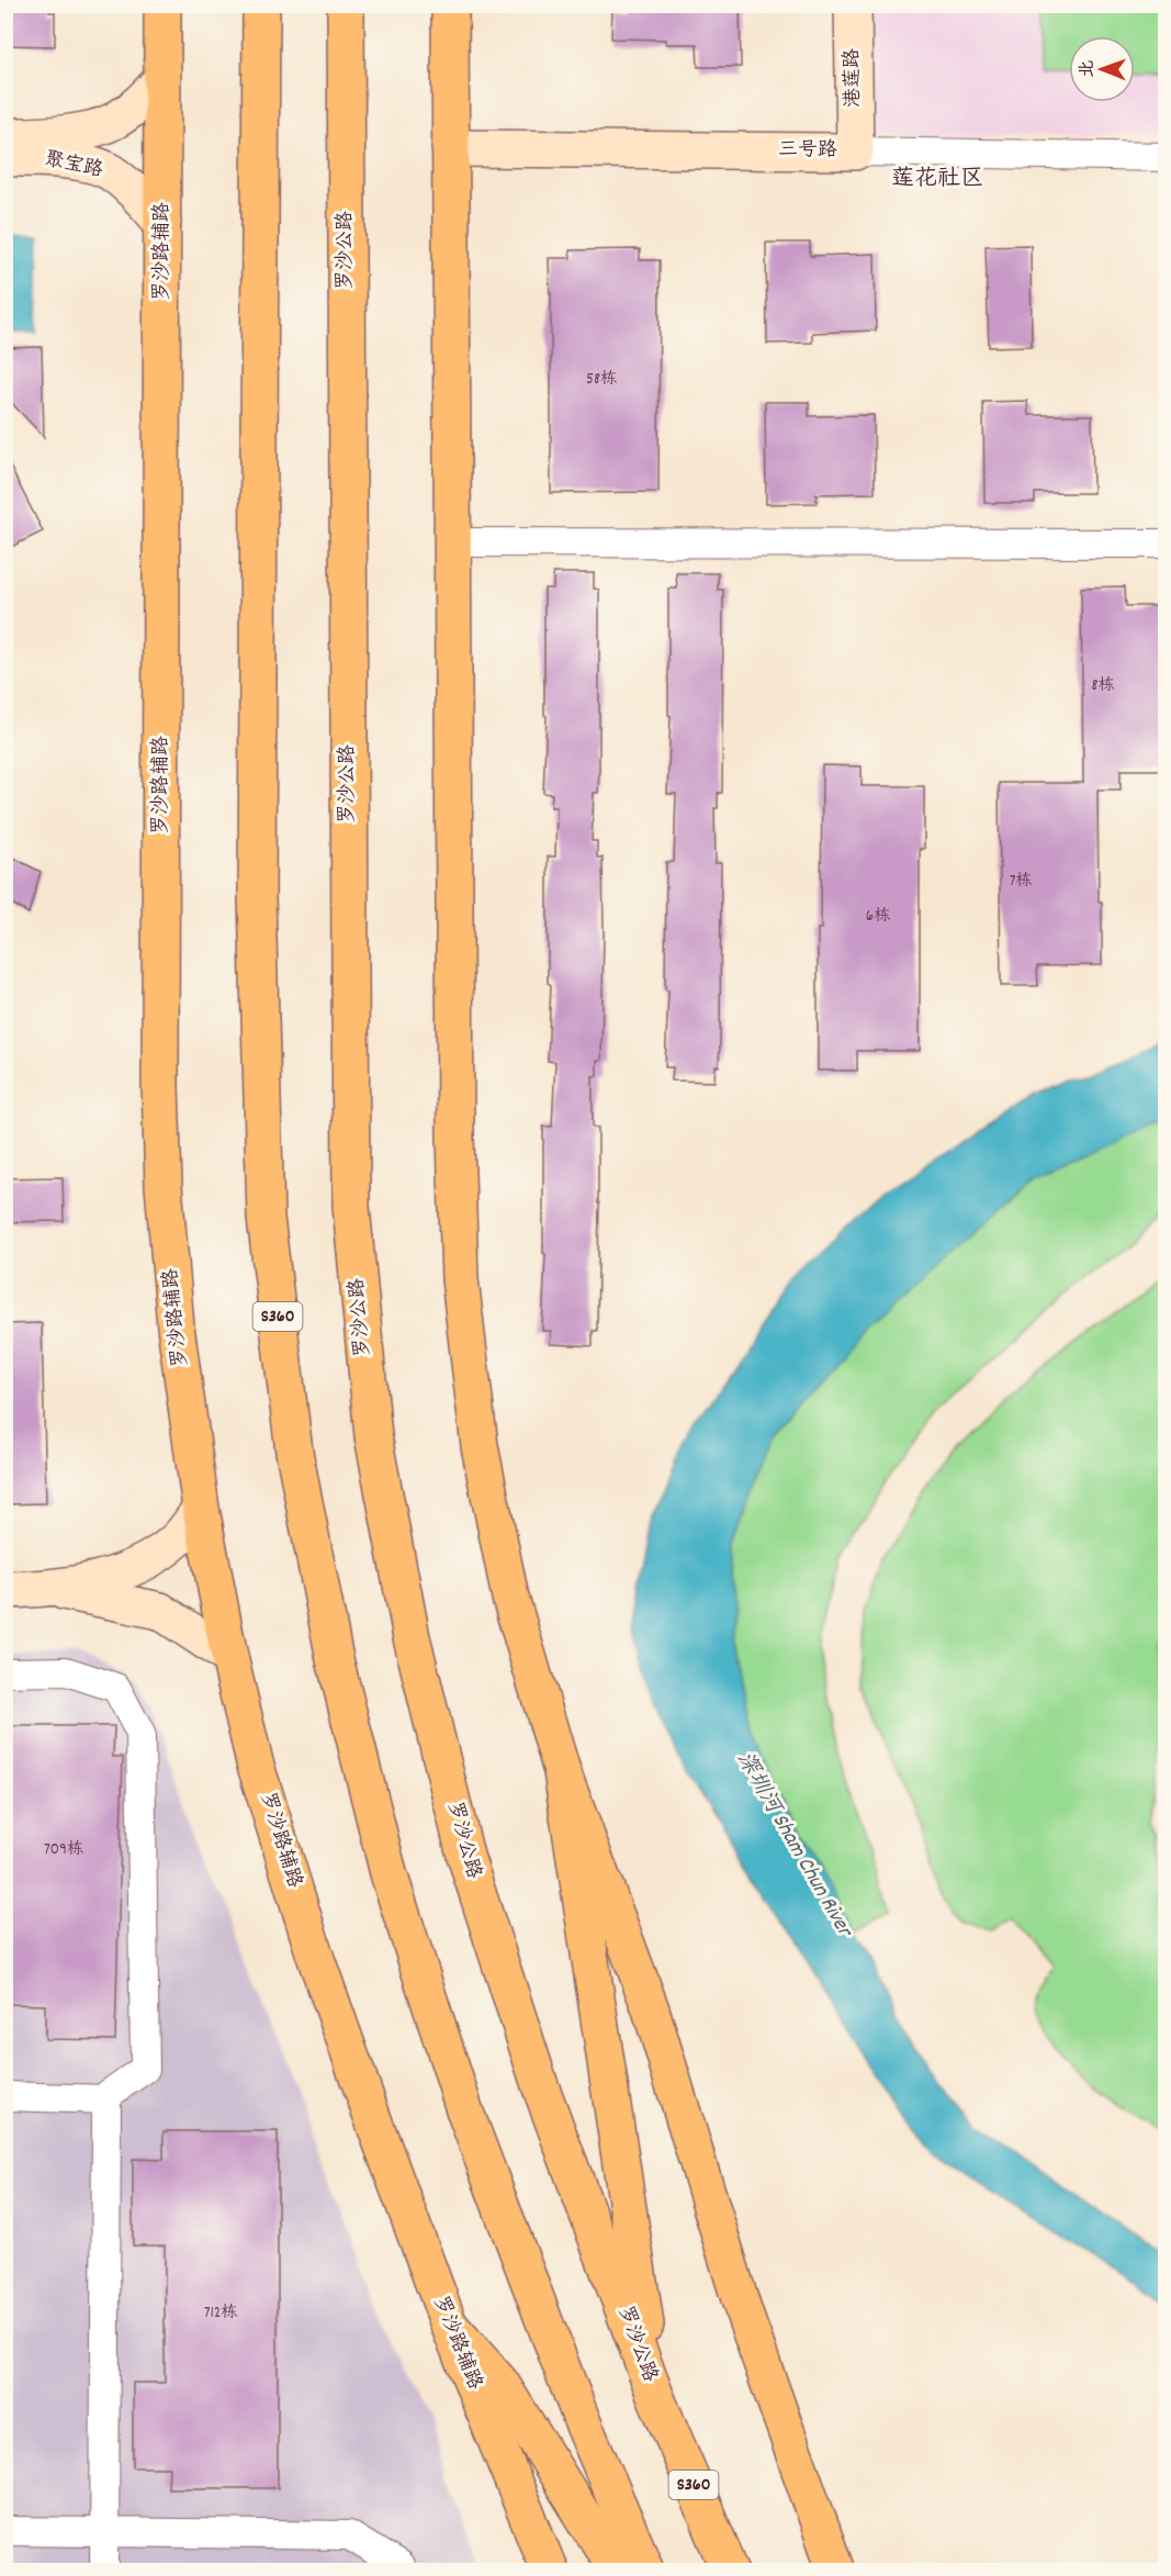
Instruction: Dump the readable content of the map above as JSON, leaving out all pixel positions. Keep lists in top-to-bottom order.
{
  "streets": {
    "main road": ["罗沙公路", "罗沙路辅路", "S360"],
    "street": ["港莲路", "三号路", "聚宝路"]
  },
  "crossings": [
    ["港莲路", "三号路"],
    ["聚宝路", "罗沙路辅路"]
  ],
  "districts": ["莲花社区"],
  "water": ["深圳河 Sham Chun River"],
  "house_numbers": [
    "58栋",
    "8栋",
    "7栋",
    "6栋",
    "709栋",
    "712栋"
  ],
  "north": "left"
}
